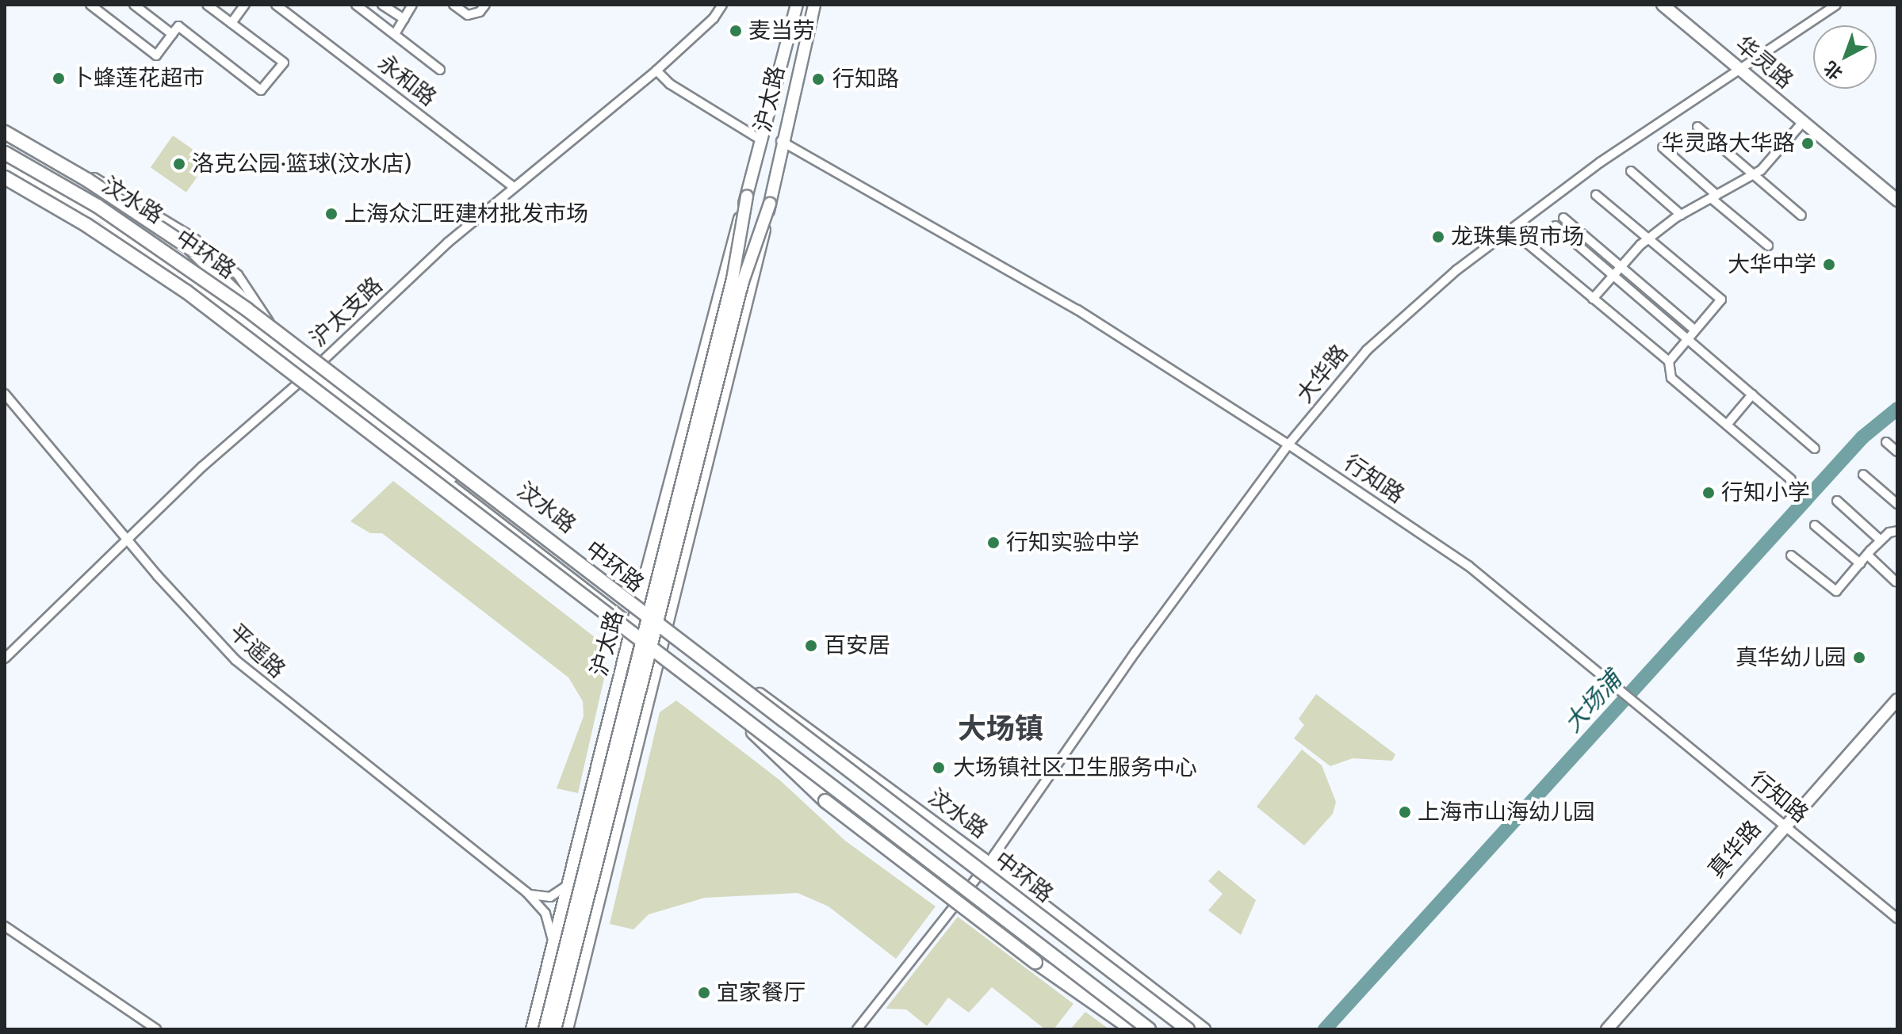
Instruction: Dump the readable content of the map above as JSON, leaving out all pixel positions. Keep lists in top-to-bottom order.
{
  "streets": {
    "highway": ["中环路"],
    "main road": [
      "华灵路",
      "沪太路",
      "汶水路",
      "真华路"
    ],
    "street": [
      "永和路",
      "沪太支路",
      "大华路",
      "行知路",
      "平遥路"
    ]
  },
  "crossings": [
    ["华灵路", "大华路"],
    ["永和路", "沪太支路"],
    ["沪太路", "汶水路"],
    ["沪太路", "行知路"],
    ["沪太路", "平遥路"],
    ["汶水路", "中环路"],
    ["汶水路", "沪太支路"],
    ["汶水路", "大华路"],
    ["沪太支路", "平遥路"],
    ["大华路", "行知路"],
    ["行知路", "真华路"]
  ],
  "districts": ["大场镇"],
  "water": ["大场浦"],
  "places": [
    "麦当劳",
    "卜蜂莲花超市",
    "行知路",
    "华灵路大华路",
    "洛克公园·篮球(汶水店)",
    "上海众汇旺建材批发市场",
    "龙珠集贸市场",
    "大华中学",
    "行知小学",
    "行知实验中学",
    "百安居",
    "真华幼儿园",
    "大场镇社区卫生服务中心",
    "上海市山海幼儿园",
    "宜家餐厅"
  ],
  "north": "bottom left"
}
